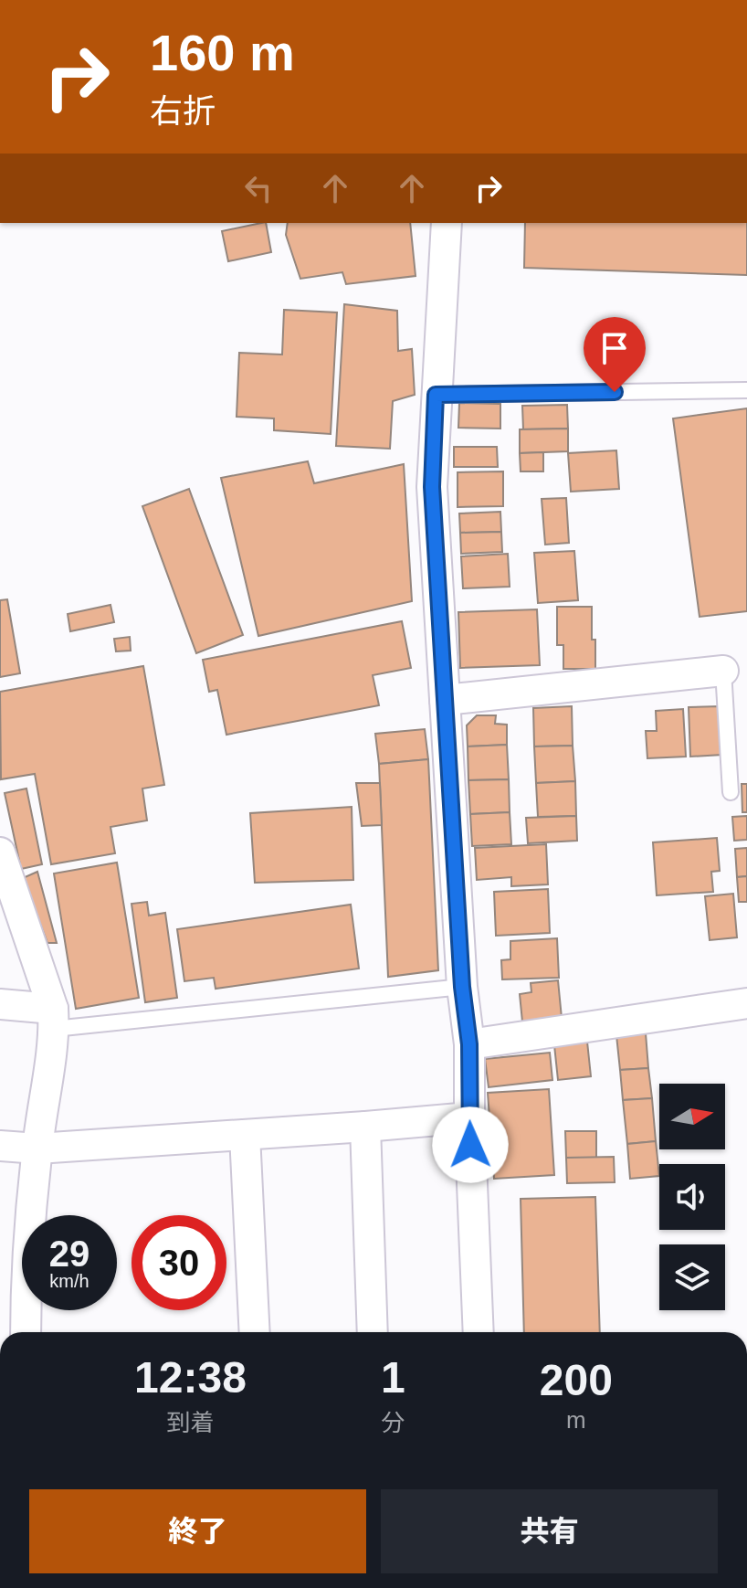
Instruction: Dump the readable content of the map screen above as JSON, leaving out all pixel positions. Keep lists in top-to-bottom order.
{
  "north": "right",
  "page": {
    "turn": ["160 m", "右折"],
    "speed": "29 km/h",
    "limit": "30",
    "eta": [
      "12:38",
      "到着",
      "1",
      "分",
      "200",
      "m"
    ],
    "buttons": ["終了", "共有"]
  }
}
